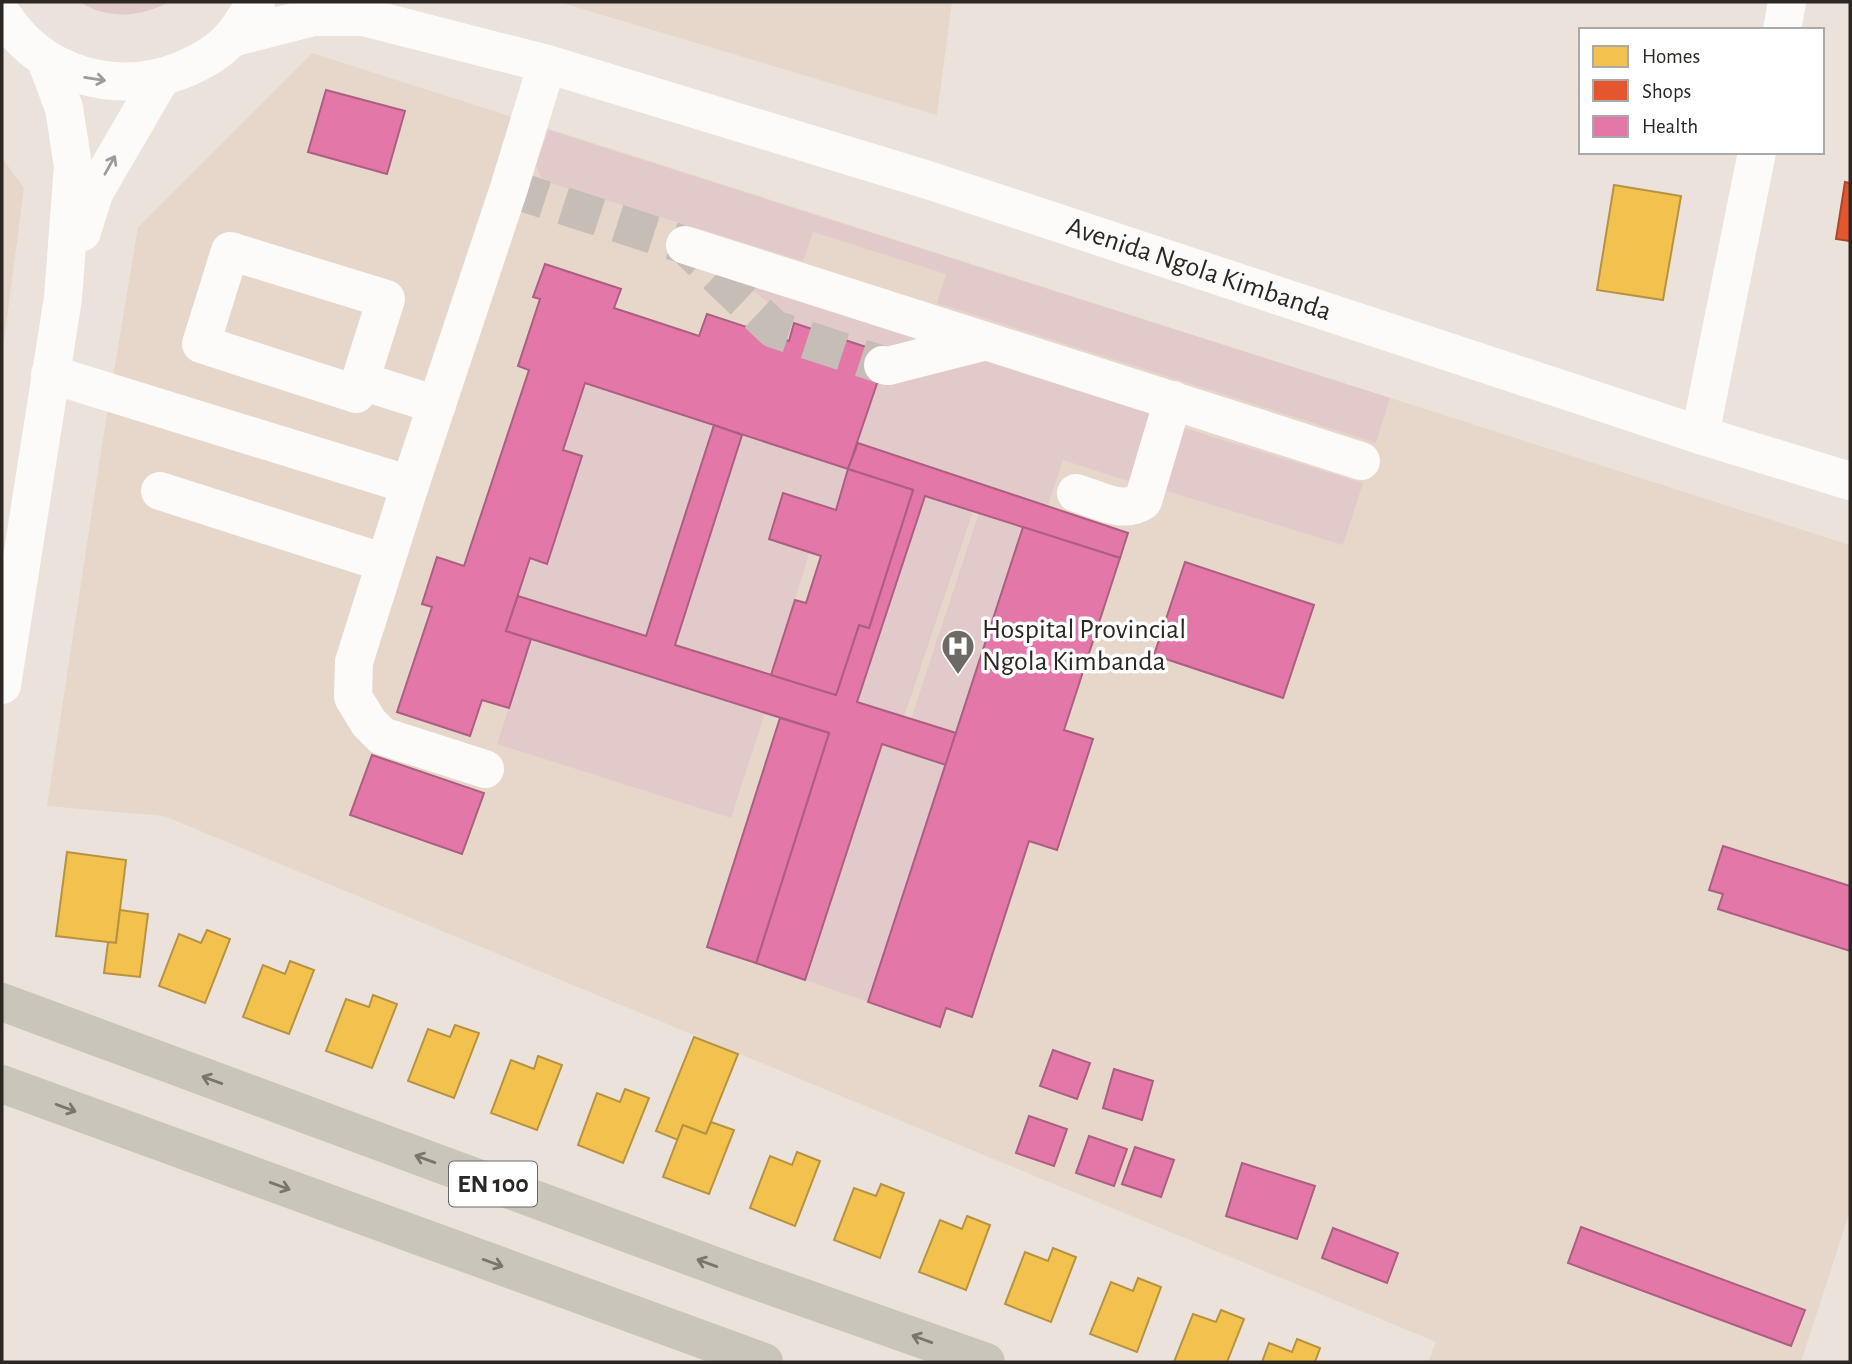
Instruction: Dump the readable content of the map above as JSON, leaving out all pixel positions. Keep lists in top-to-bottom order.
{
  "streets": {
    "main road": ["EN 100"],
    "street": ["Avenida Ngola Kimbanda"]
  },
  "places": {
    "hospital": ["Hospital Provincial Ngola Kimbanda"]
  },
  "legend": ["Homes", "Shops", "Health"]
}
